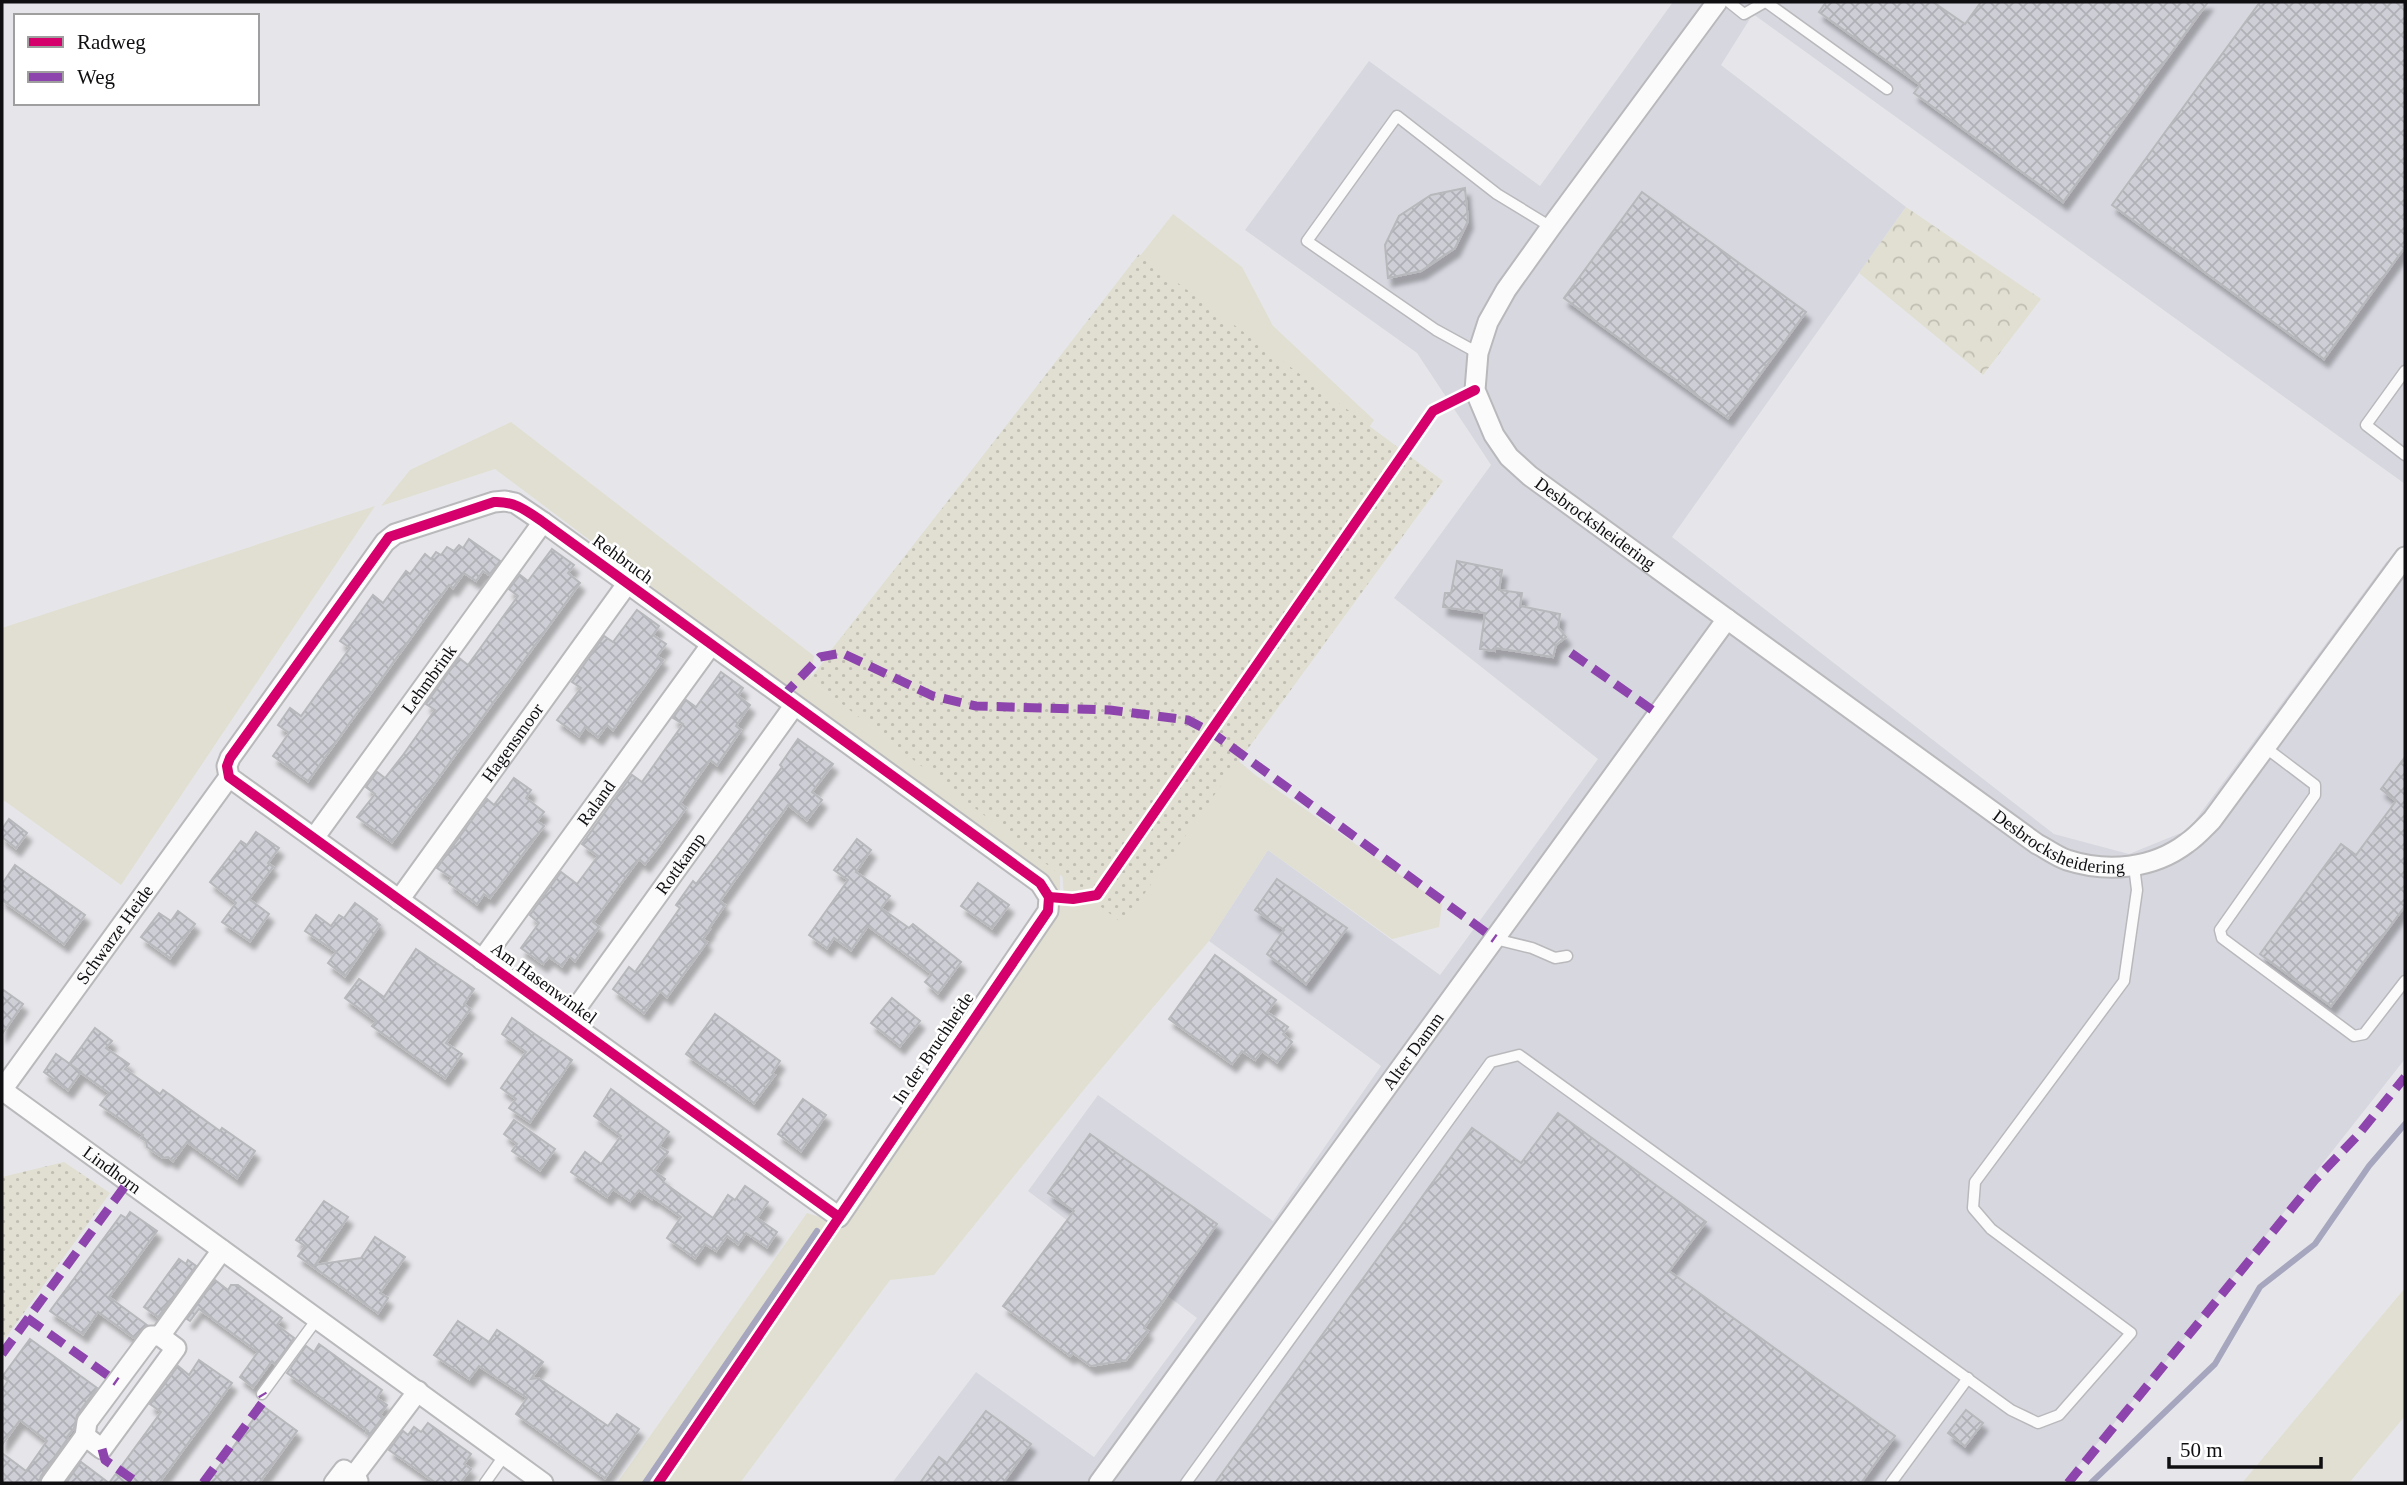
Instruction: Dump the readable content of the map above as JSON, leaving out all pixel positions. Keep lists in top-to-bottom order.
{
  "streets": {
    "street": [
      "Desbrocksheidering",
      "Rehbruch",
      "Lehmbrink",
      "Hagensmoor",
      "Raland",
      "Rottkamp",
      "Schwarze Heide",
      "Am Hasenwinkel",
      "In der Bruchheide",
      "Alter Damm",
      "Lindhorn"
    ]
  },
  "crossings": [
    ["Desbrocksheidering", "Alter Damm"],
    ["Rehbruch", "Lehmbrink"],
    ["Rehbruch", "Hagensmoor"],
    ["Rehbruch", "Raland"],
    ["Rehbruch", "Rottkamp"],
    ["Rehbruch", "Schwarze Heide"],
    ["Rehbruch", "Am Hasenwinkel"],
    ["Rehbruch", "In der Bruchheide"],
    ["Lehmbrink", "Am Hasenwinkel"],
    ["Hagensmoor", "Am Hasenwinkel"],
    ["Raland", "Am Hasenwinkel"],
    ["Rottkamp", "Am Hasenwinkel"],
    ["Schwarze Heide", "Am Hasenwinkel"],
    ["Schwarze Heide", "Lindhorn"],
    ["Am Hasenwinkel", "In der Bruchheide"]
  ],
  "legend": ["Radweg", "Weg"],
  "scale_bar": "50 m"
}
